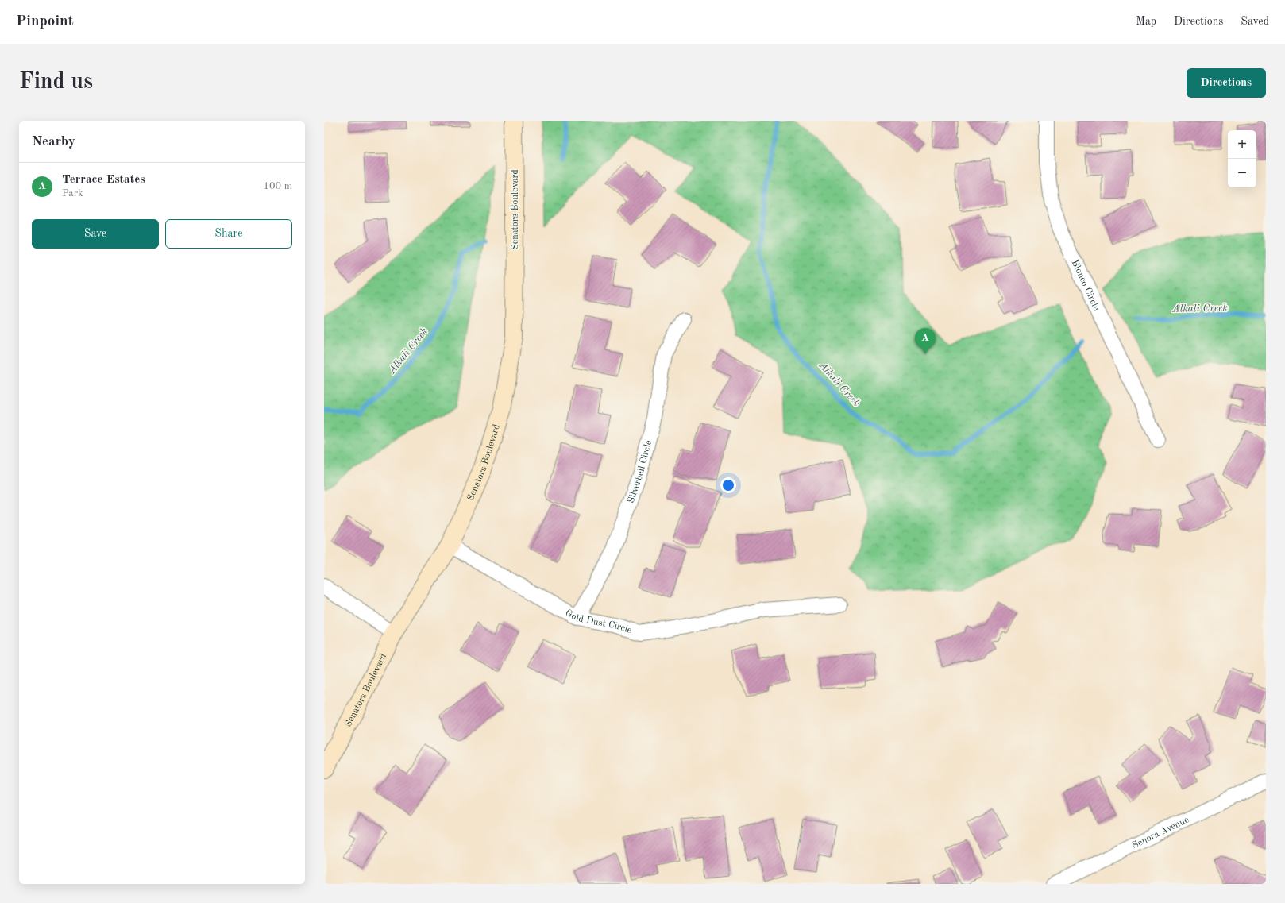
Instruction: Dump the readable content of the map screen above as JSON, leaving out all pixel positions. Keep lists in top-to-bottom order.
{
  "streets": {
    "street": [
      "Senators Boulevard",
      "Blonco Circle",
      "Silverbell Circle",
      "Gold Dust Circle",
      "Senora Avenue"
    ]
  },
  "crossings": [
    ["Senators Boulevard", "Gold Dust Circle"],
    ["Silverbell Circle", "Gold Dust Circle"]
  ],
  "water": ["Alkali Creek"],
  "page": {
    "header": "Pinpoint",
    "nav": ["Map", "Directions", "Saved"],
    "buttons": [
      "Directions",
      ["Save", "Share"]
    ],
    "title": "Find us",
    "heading": "Nearby",
    "map_buttons": ["+", "−"],
    "list": [
      {
        "mark": "A",
        "name": "Terrace Estates",
        "note": "Park",
        "value": "100 m"
      }
    ],
    "pins": "A"
  }
}
